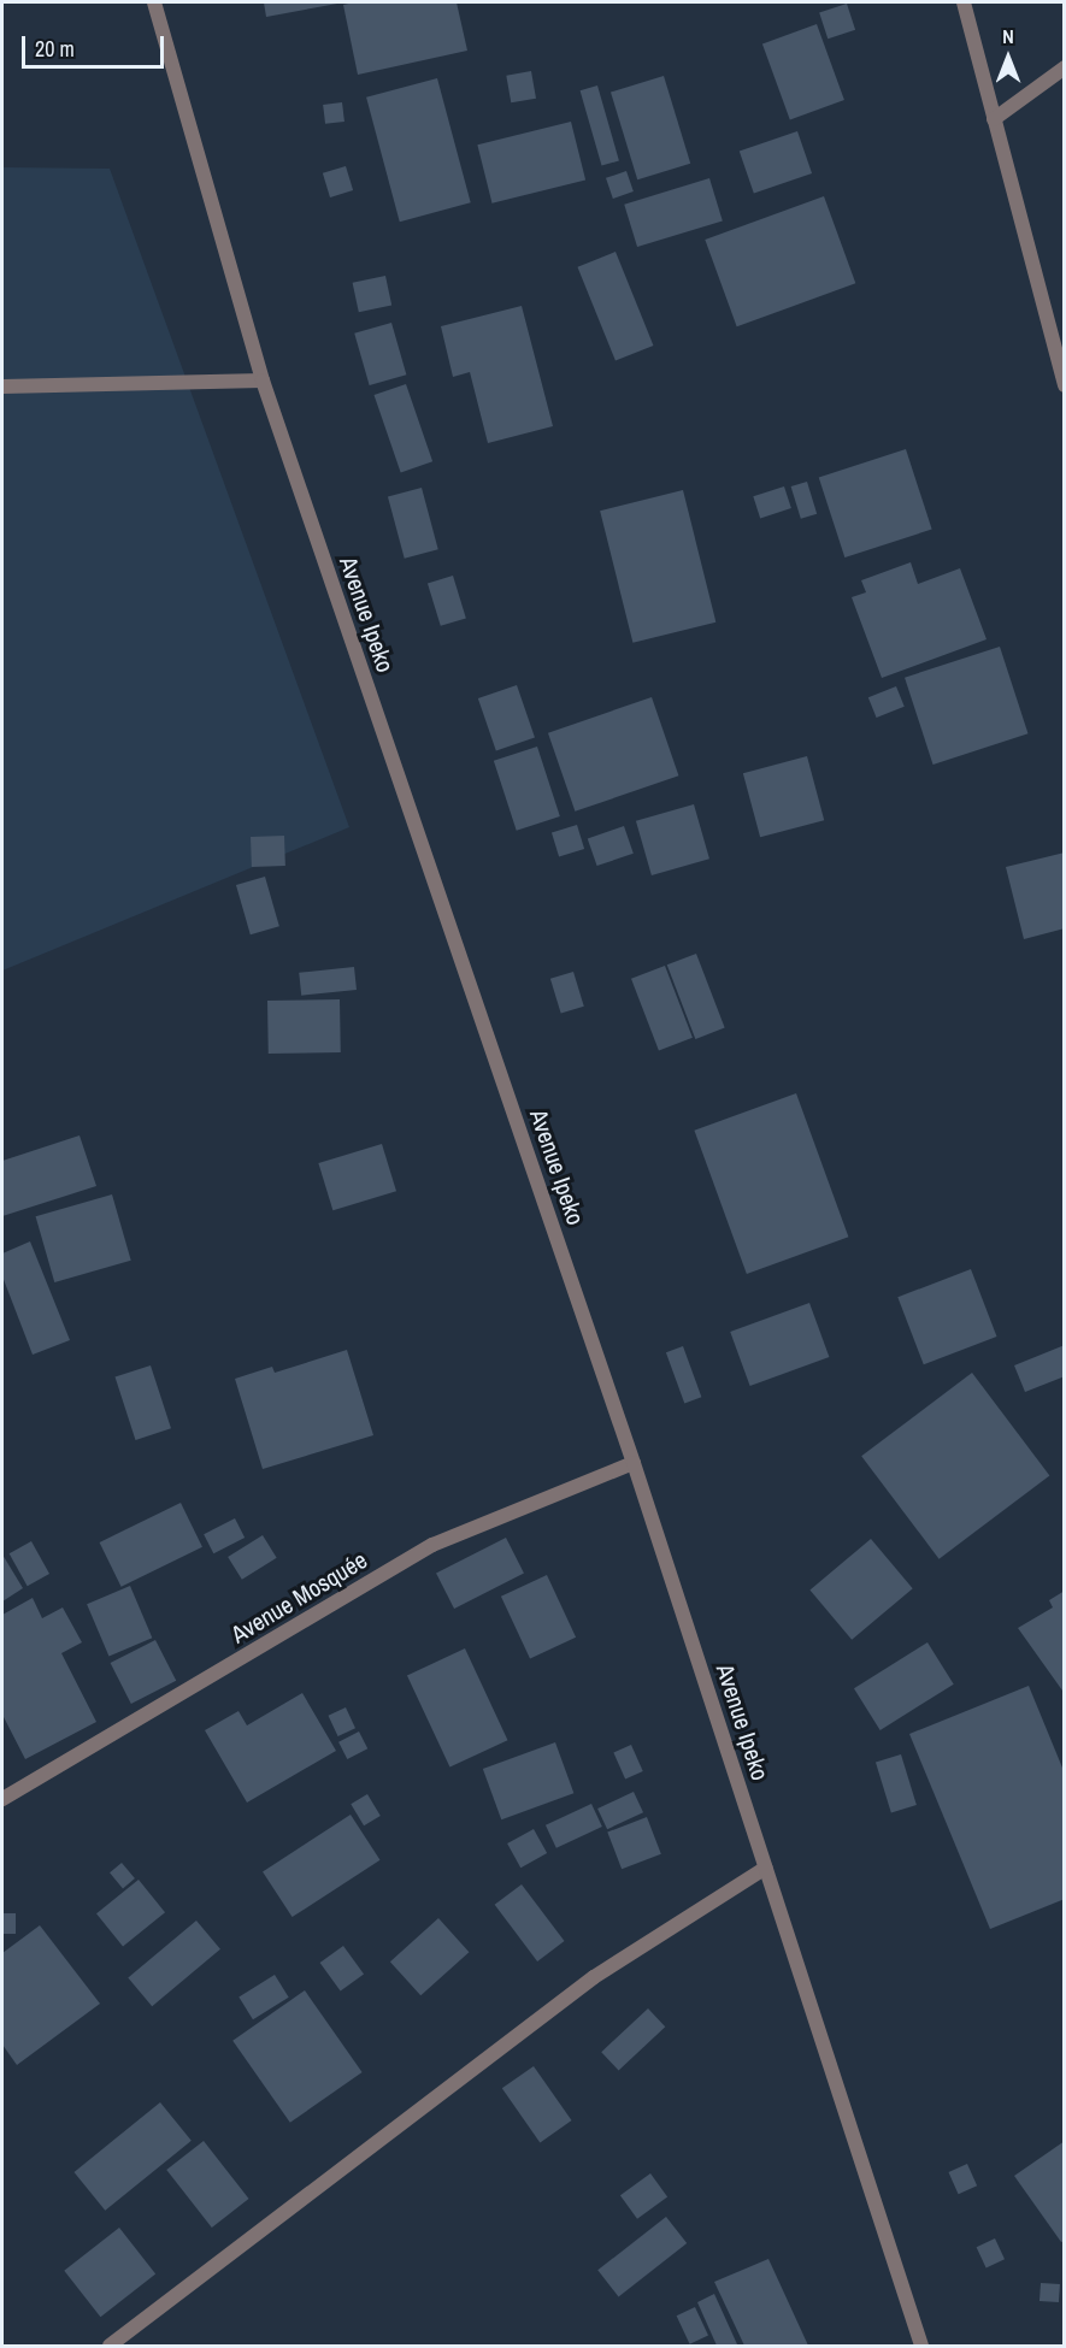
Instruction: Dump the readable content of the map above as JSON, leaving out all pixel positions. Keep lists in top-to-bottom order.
{
  "streets": {
    "street": ["Avenue Ipeko", "Avenue Mosquée"]
  },
  "crossings": [
    ["Avenue Ipeko", "Avenue Mosquée"]
  ],
  "scale_bar": "20 m",
  "north": "top"
}
